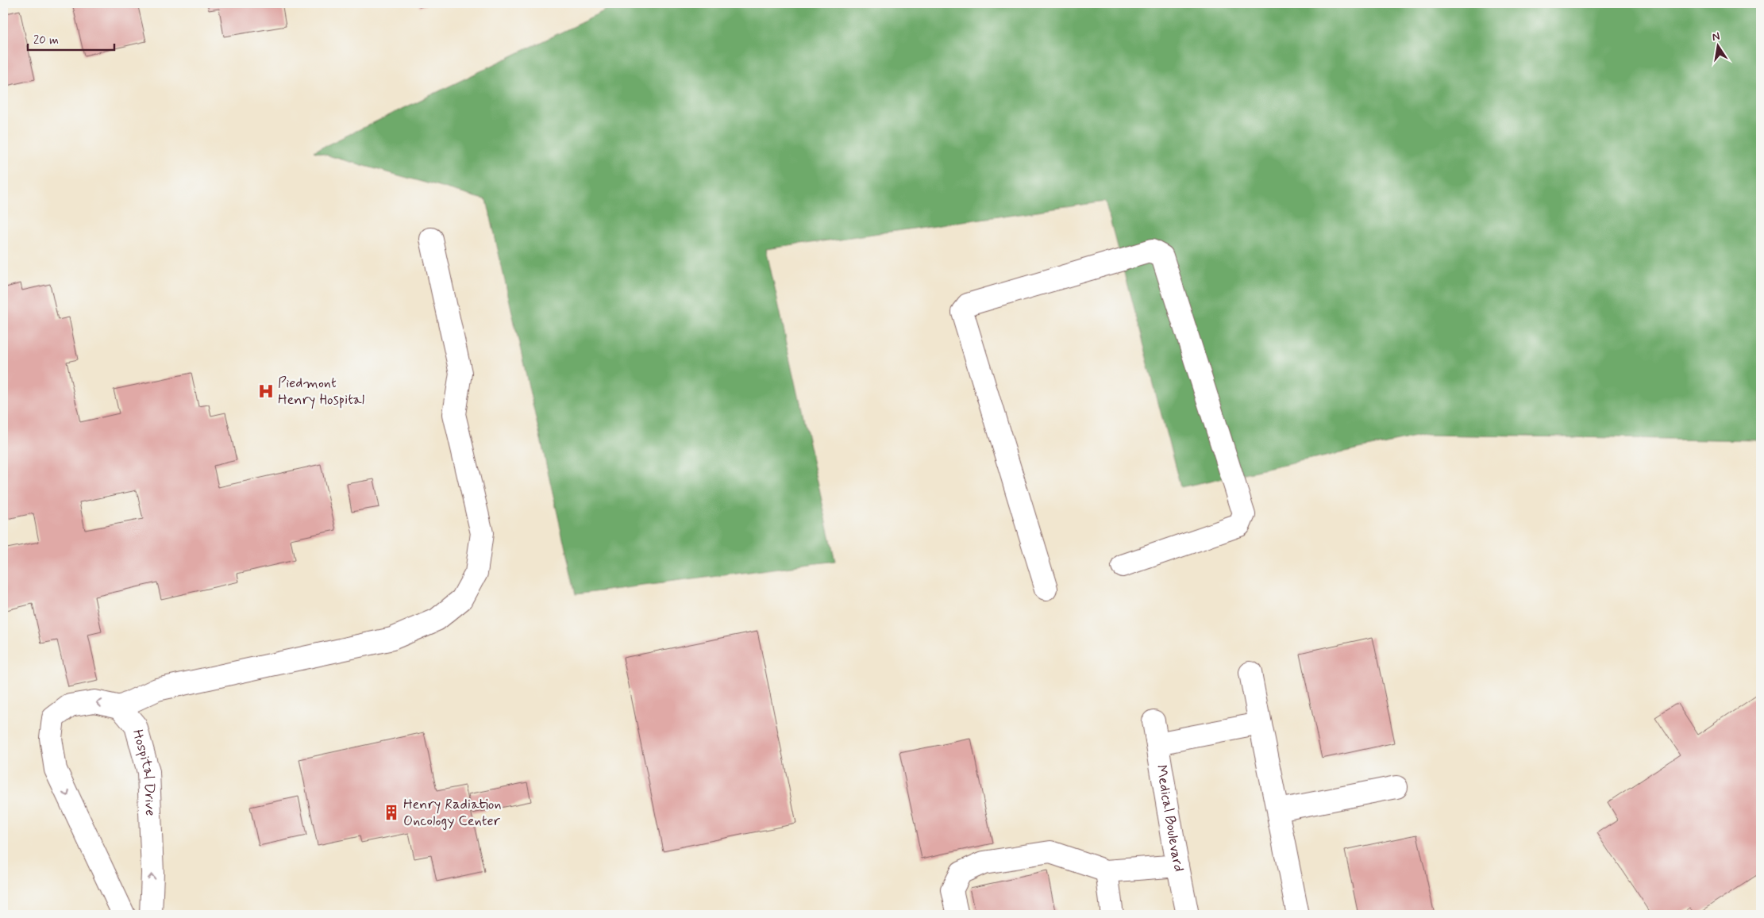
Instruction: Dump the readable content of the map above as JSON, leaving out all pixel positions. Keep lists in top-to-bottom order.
{
  "streets": {
    "street": ["Hospital Drive", "Medical Boulevard"]
  },
  "one_way": ["Hospital Drive"],
  "places": {
    "hospital": ["Piedmont Henry Hospital"],
    "building": ["Henry Radiation Oncology Center"]
  },
  "scale_bar": "20 m",
  "north": "top"
}
